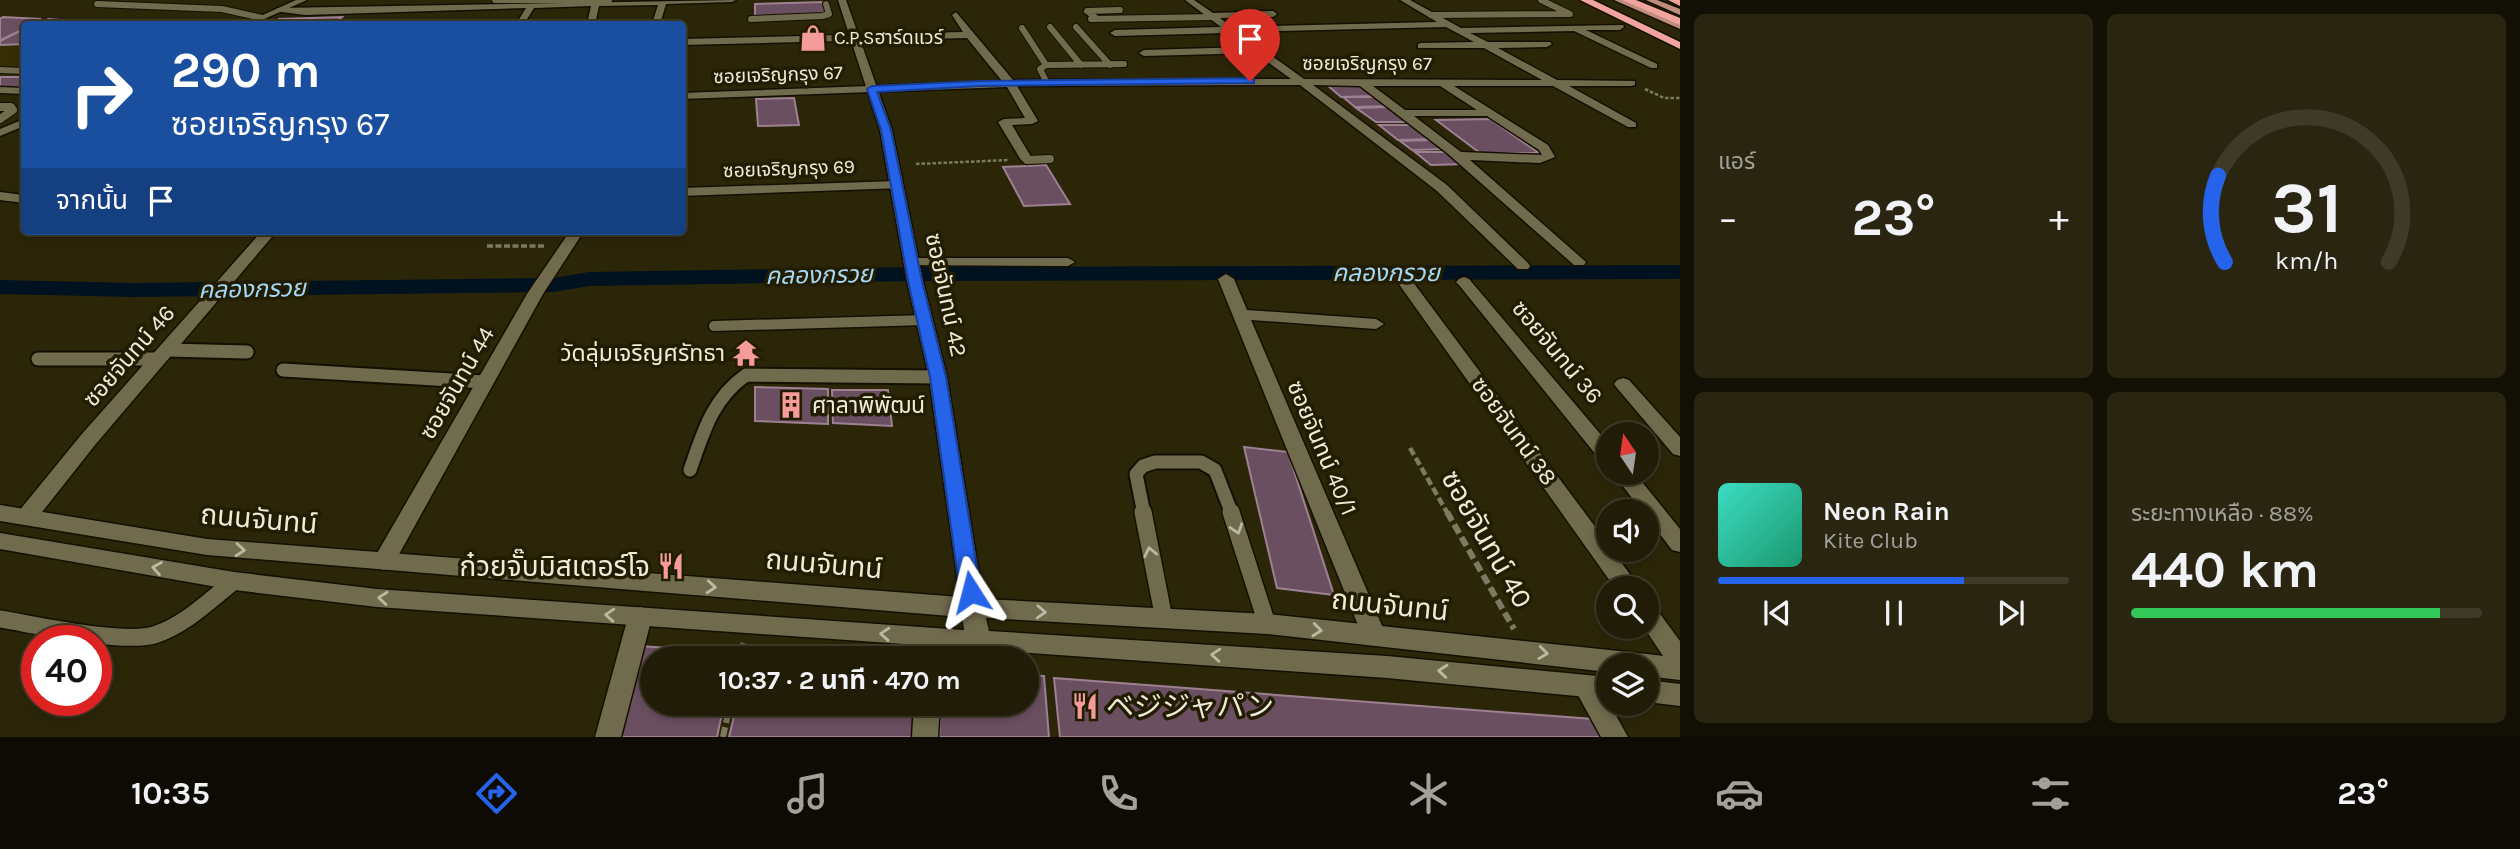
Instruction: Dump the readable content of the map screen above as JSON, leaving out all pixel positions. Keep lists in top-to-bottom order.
{
  "streets": {
    "street": [
      "ซอยเจริญกรุง 67",
      "ซอยเจริญกรุง 69",
      "ซอยจันทน์ 42",
      "ซอยจันทน์ 36",
      "ซอยจันทน์ 46",
      "ซอยจันทน์ 44",
      "ซอยจันทน์ 38",
      "ซอยจันทน์ 40/1",
      "ถนนจันทน์"
    ],
    "path": ["ซอยจันทน์ 40"]
  },
  "crossings": [
    ["ซอยเจริญกรุง 67", "ซอยจันทน์ 42"],
    ["ซอยเจริญกรุง 69", "ซอยจันทน์ 42"],
    ["ซอยจันทน์ 42", "ถนนจันทน์"],
    ["ซอยจันทน์ 46", "ถนนจันทน์"],
    ["ซอยจันทน์ 44", "ถนนจันทน์"],
    ["ซอยจันทน์ 40/1", "ถนนจันทน์"],
    ["ถนนจันทน์", "ซอยจันทน์ 40"]
  ],
  "water": ["คลองกรวย"],
  "places": {
    "shop": ["C.P.Sฮาร์ดแวร์"],
    "temple": ["วัดลุ่มเจริญศรัทธา"],
    "building": ["ศาลาพิพัฒน์"],
    "restaurant": ["ก๋วยจั๊บมิสเตอร์โจ", "ベジジャパン"]
  },
  "north": "top",
  "page": {
    "tile": [
      "แอร์",
      ["ระยะทางเหลือ · 88%", "440 km"]
    ],
    "turn": ["290 m", "ซอยเจริญกรุง 67"],
    "then": "จากนั้น",
    "heat": ["−", "23°", "+"],
    "song": ["Neon Rain", "Kite Club"],
    "limit": "40",
    "trip": "10:37 · 2 นาที · 470 m",
    "tabs": ["10:35", "23°"],
    "gauge": ["31", "km/h"]
  }
}
